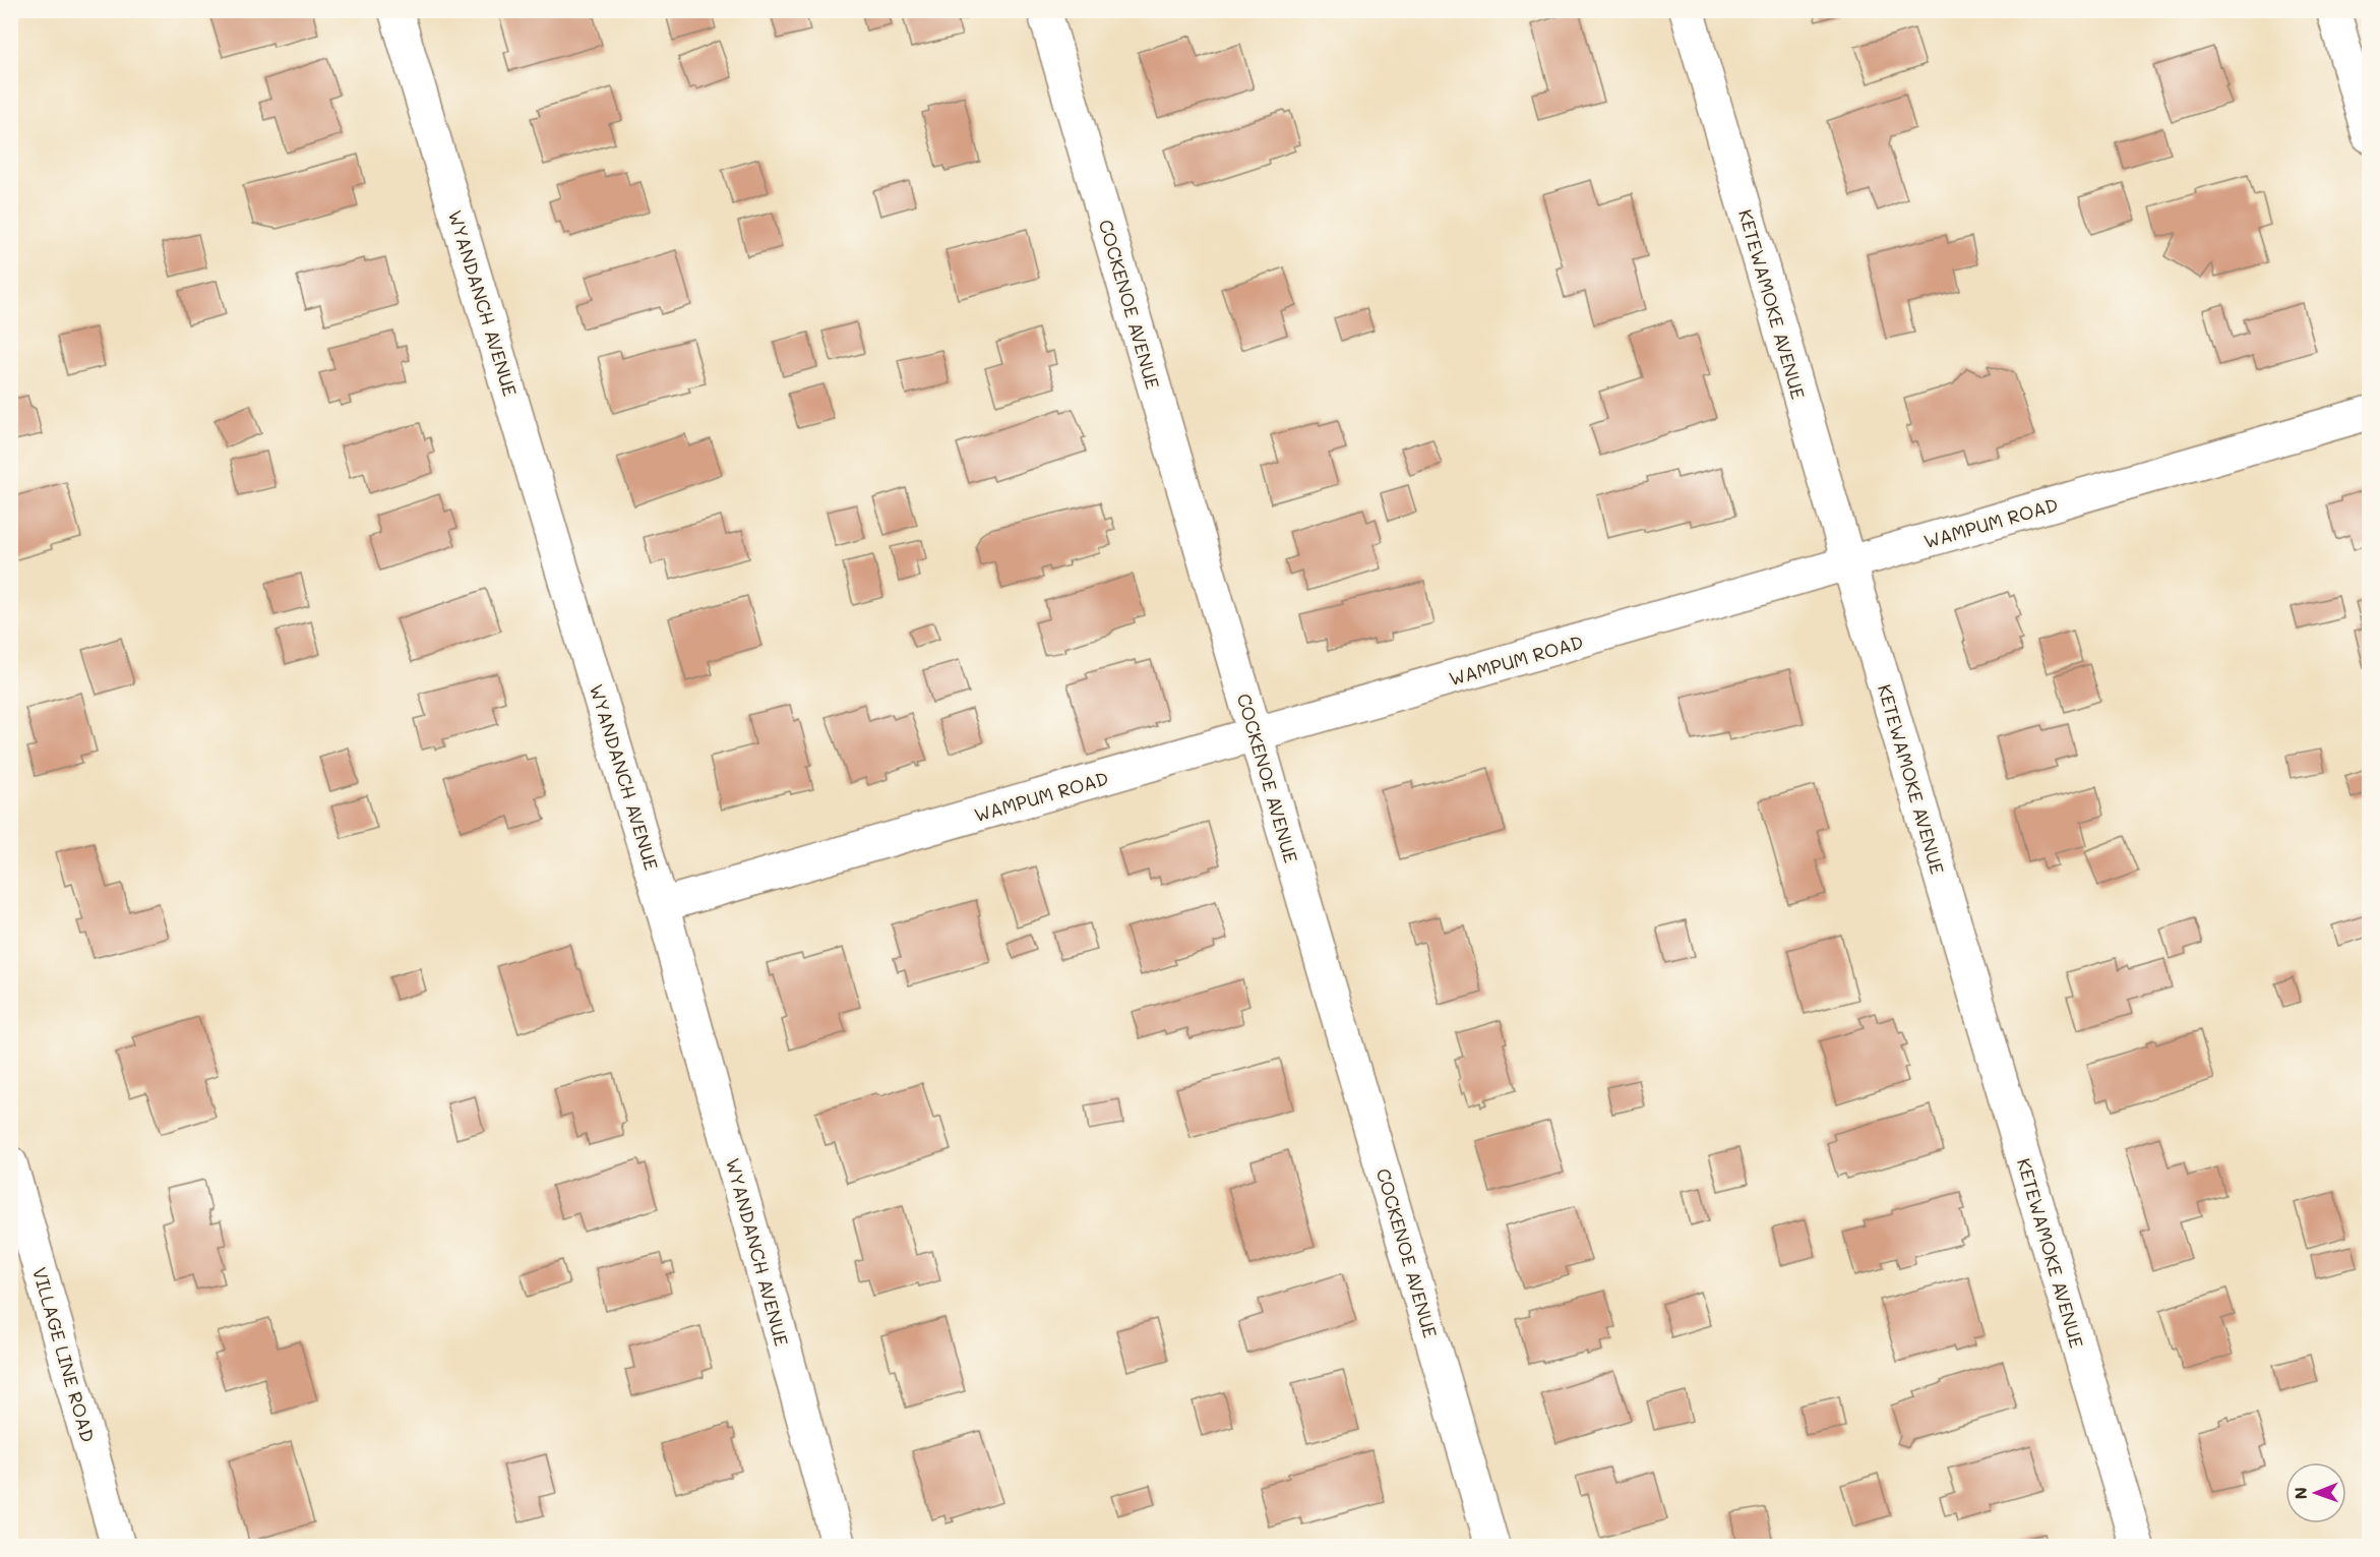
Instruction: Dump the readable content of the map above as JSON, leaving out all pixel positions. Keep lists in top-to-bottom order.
{
  "streets": {
    "street": [
      "WYANDANCH AVENUE",
      "COCKENOE AVENUE",
      "KETEWAMOKE AVENUE",
      "WAMPUM ROAD",
      "VILLAGE LINE ROAD"
    ]
  },
  "crossings": [
    ["WYANDANCH AVENUE", "WAMPUM ROAD"],
    ["COCKENOE AVENUE", "WAMPUM ROAD"],
    ["KETEWAMOKE AVENUE", "WAMPUM ROAD"]
  ],
  "north": "left"
}
